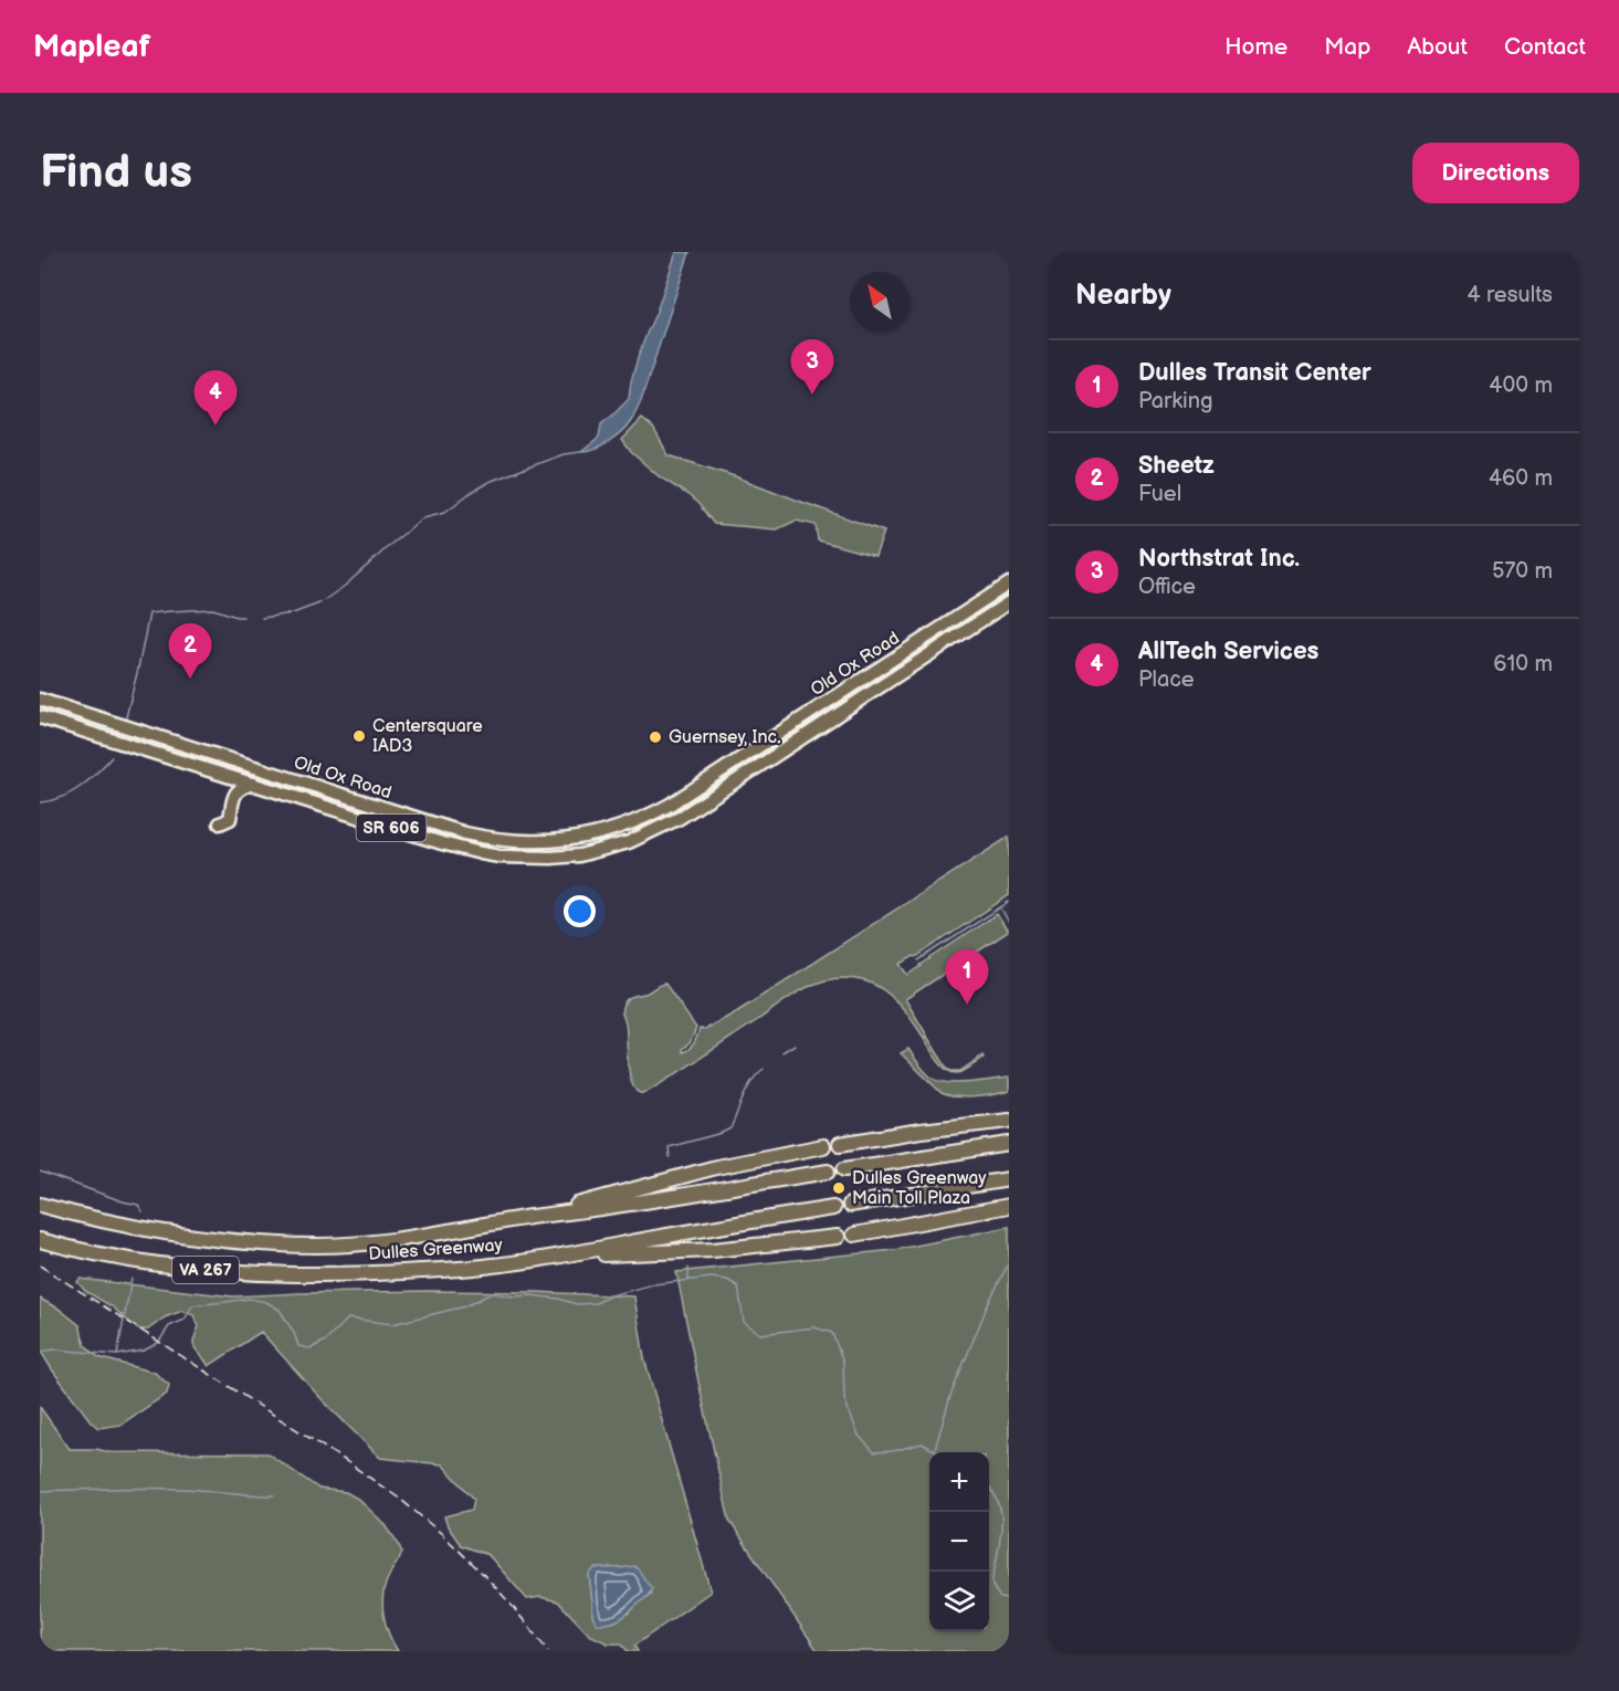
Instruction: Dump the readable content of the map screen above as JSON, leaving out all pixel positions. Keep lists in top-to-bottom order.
{
  "streets": {
    "highway": ["Dulles Greenway", "VA 267"],
    "main road": ["Old Ox Road", "SR 606"]
  },
  "places": ["Centersquare IAD3", "Guernsey, Inc.", "Dulles Greenway Main Toll Plaza"],
  "north": "top left",
  "page": {
    "header": "Mapleaf",
    "nav": [
      "Home",
      "Map",
      "About",
      "Contact"
    ],
    "buttons": "Directions",
    "title": "Find us",
    "heading": ["Nearby", "4 results"],
    "list": [
      {
        "mark": "1",
        "name": "Dulles Transit Center",
        "note": "Parking",
        "value": "400 m"
      },
      {
        "mark": "2",
        "name": "Sheetz",
        "note": "Fuel",
        "value": "460 m"
      },
      {
        "mark": "3",
        "name": "Northstrat Inc.",
        "note": "Office",
        "value": "570 m"
      },
      {
        "mark": "4",
        "name": "AllTech Services",
        "note": "Place",
        "value": "610 m"
      }
    ],
    "pins": [
      "3",
      "4",
      "2",
      "1"
    ],
    "map_buttons": ["+", "−"]
  }
}
